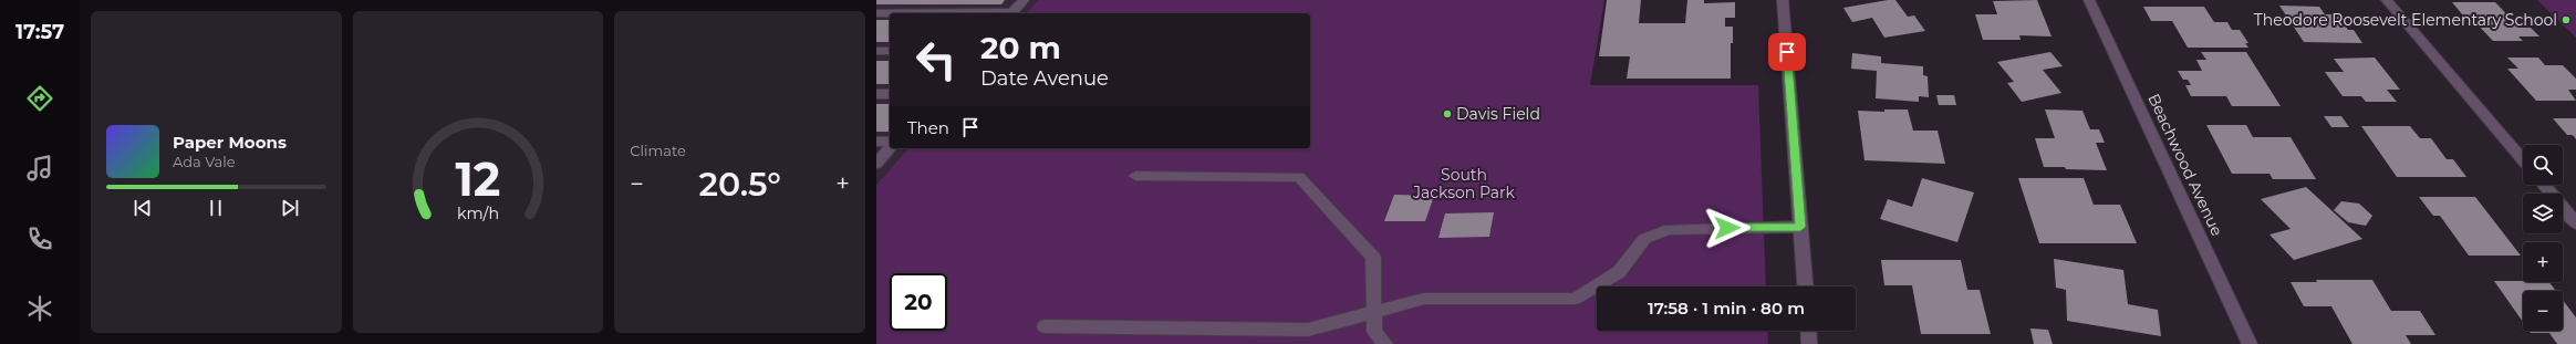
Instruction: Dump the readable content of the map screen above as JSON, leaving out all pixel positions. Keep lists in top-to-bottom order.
{
  "streets": {
    "street": ["Beachwood Avenue"]
  },
  "parks": ["South Jackson Park"],
  "places": ["Theodore Roosevelt Elementary School", "Davis Field"],
  "page": {
    "tabs": "17:57",
    "tile": "Climate",
    "turn": ["20 m", "Date Avenue"],
    "then": "Then",
    "song": ["Paper Moons", "Ada Vale"],
    "map_buttons": ["+", "−"],
    "heat": ["−", "20.5°", "+"],
    "limit": "20",
    "trip": "17:58 · 1 min · 80 m",
    "gauge": ["12", "km/h"]
  }
}
